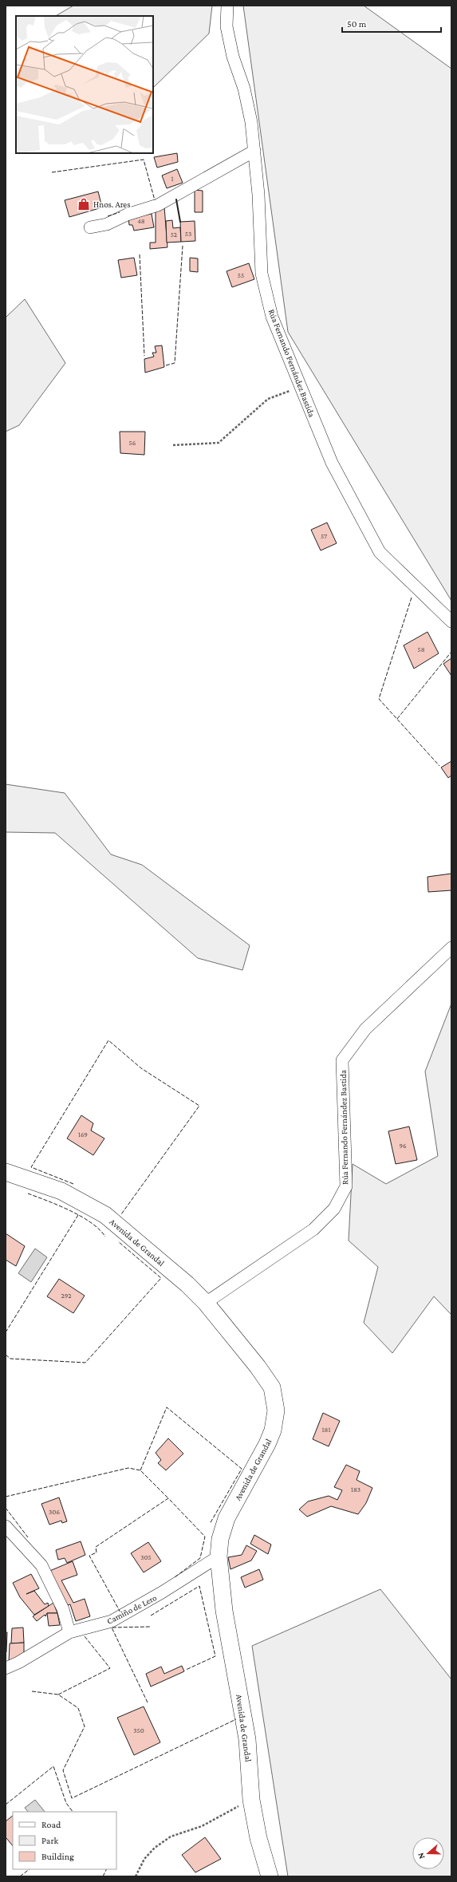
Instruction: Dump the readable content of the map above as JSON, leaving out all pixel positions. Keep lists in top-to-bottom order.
{
  "streets": {
    "street": ["Rúa Fernando Fernández Bastida", "Avenida de Grandal", "Camiño de Lero"]
  },
  "crossings": [
    ["Rúa Fernando Fernández Bastida", "Avenida de Grandal"],
    ["Avenida de Grandal", "Camiño de Lero"]
  ],
  "places": {
    "shop": ["Hnos. Ares"]
  },
  "house_numbers": [
    "1",
    "48",
    "53",
    "52",
    "55",
    "56",
    "57",
    "58",
    "169",
    "96",
    "292",
    "181",
    "183",
    "306",
    "305",
    "350"
  ],
  "legend": ["Road", "Park", "Building"],
  "scale_bar": "50 m",
  "north": "left"
}
